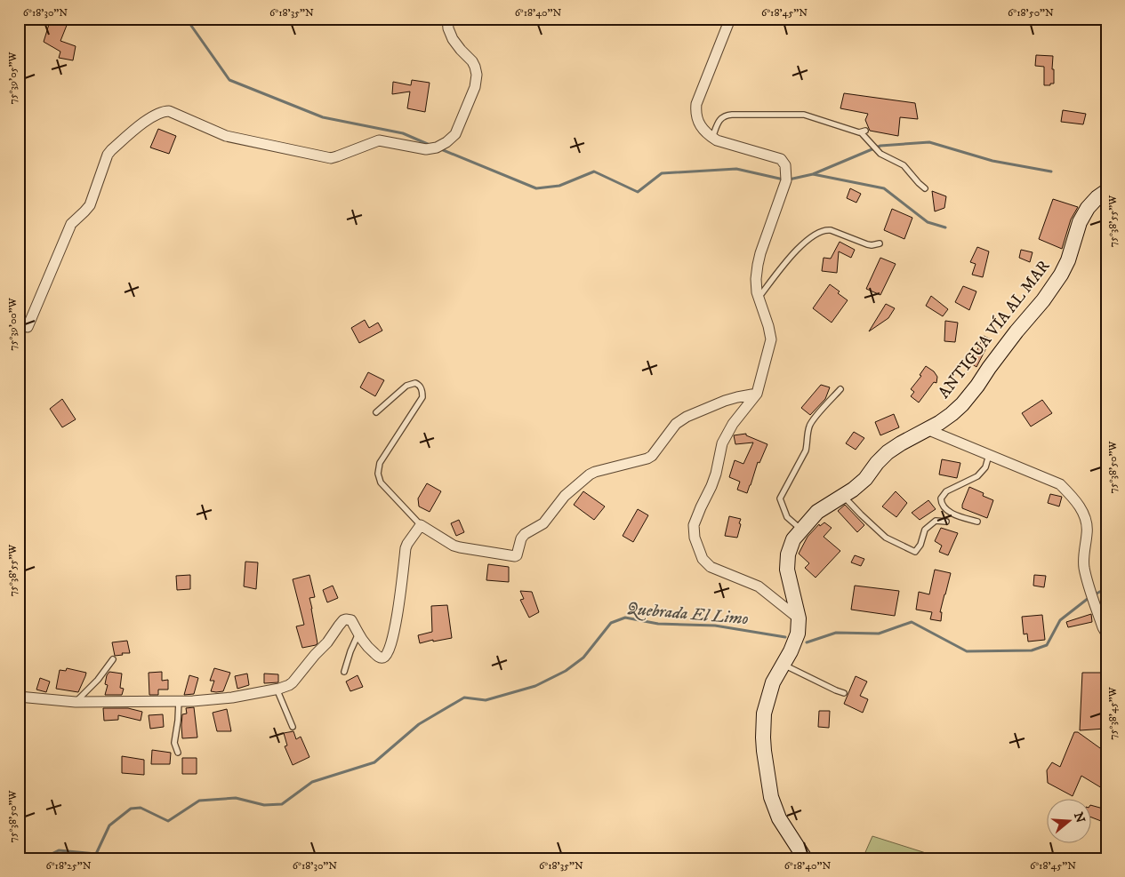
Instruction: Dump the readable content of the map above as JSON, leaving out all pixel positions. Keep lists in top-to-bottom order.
{
  "streets": {
    "main road": ["ANTIGUA VÍA AL MAR"]
  },
  "water": ["Quebrada El Limo"],
  "north": "right",
  "coordinates": [
    "6°18'30\"N",
    "6°18'35\"N",
    "6°18'40\"N",
    "6°18'45\"N",
    "6°18'50\"N",
    "75°39'05\"W",
    "75°38'55\"W",
    "75°39'00\"W",
    "75°38'50\"W",
    "75°38'45\"W",
    "6°18'25\"N"
  ]
}
